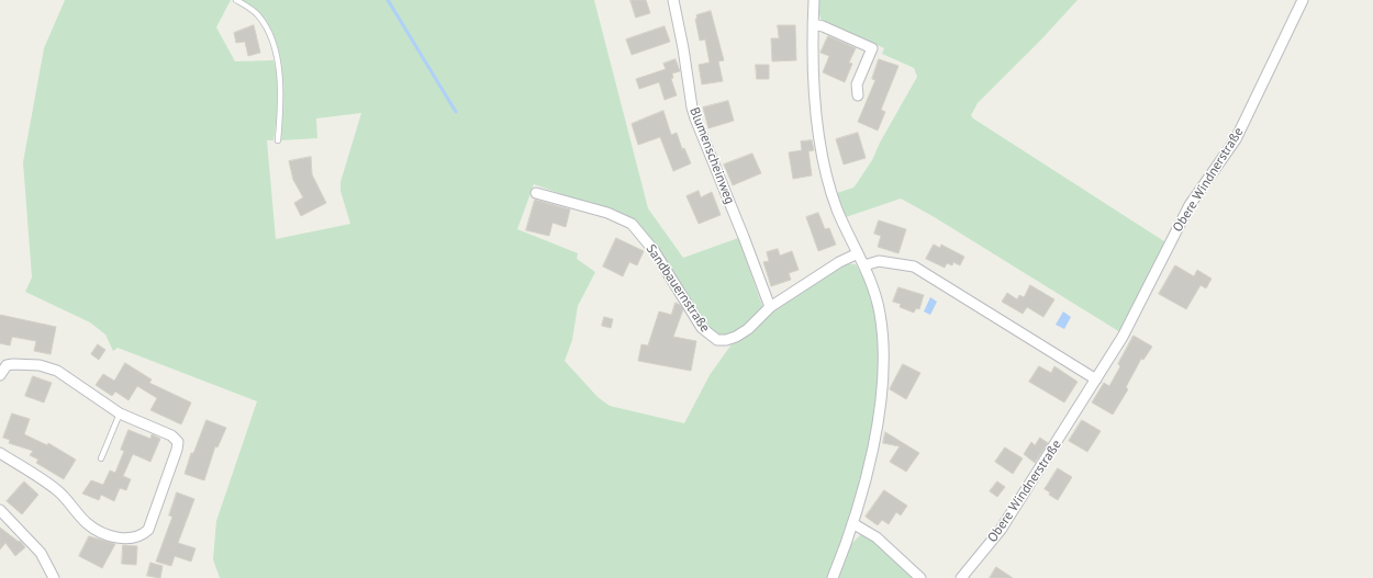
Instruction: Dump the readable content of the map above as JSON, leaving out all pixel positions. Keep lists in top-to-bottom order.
{
  "streets": {
    "street": ["Blumenscheinweg", "Obere Windnerstraße", "Sandbauernstraße"]
  },
  "crossings": [
    ["Blumenscheinweg", "Sandbauernstraße"]
  ]
}
